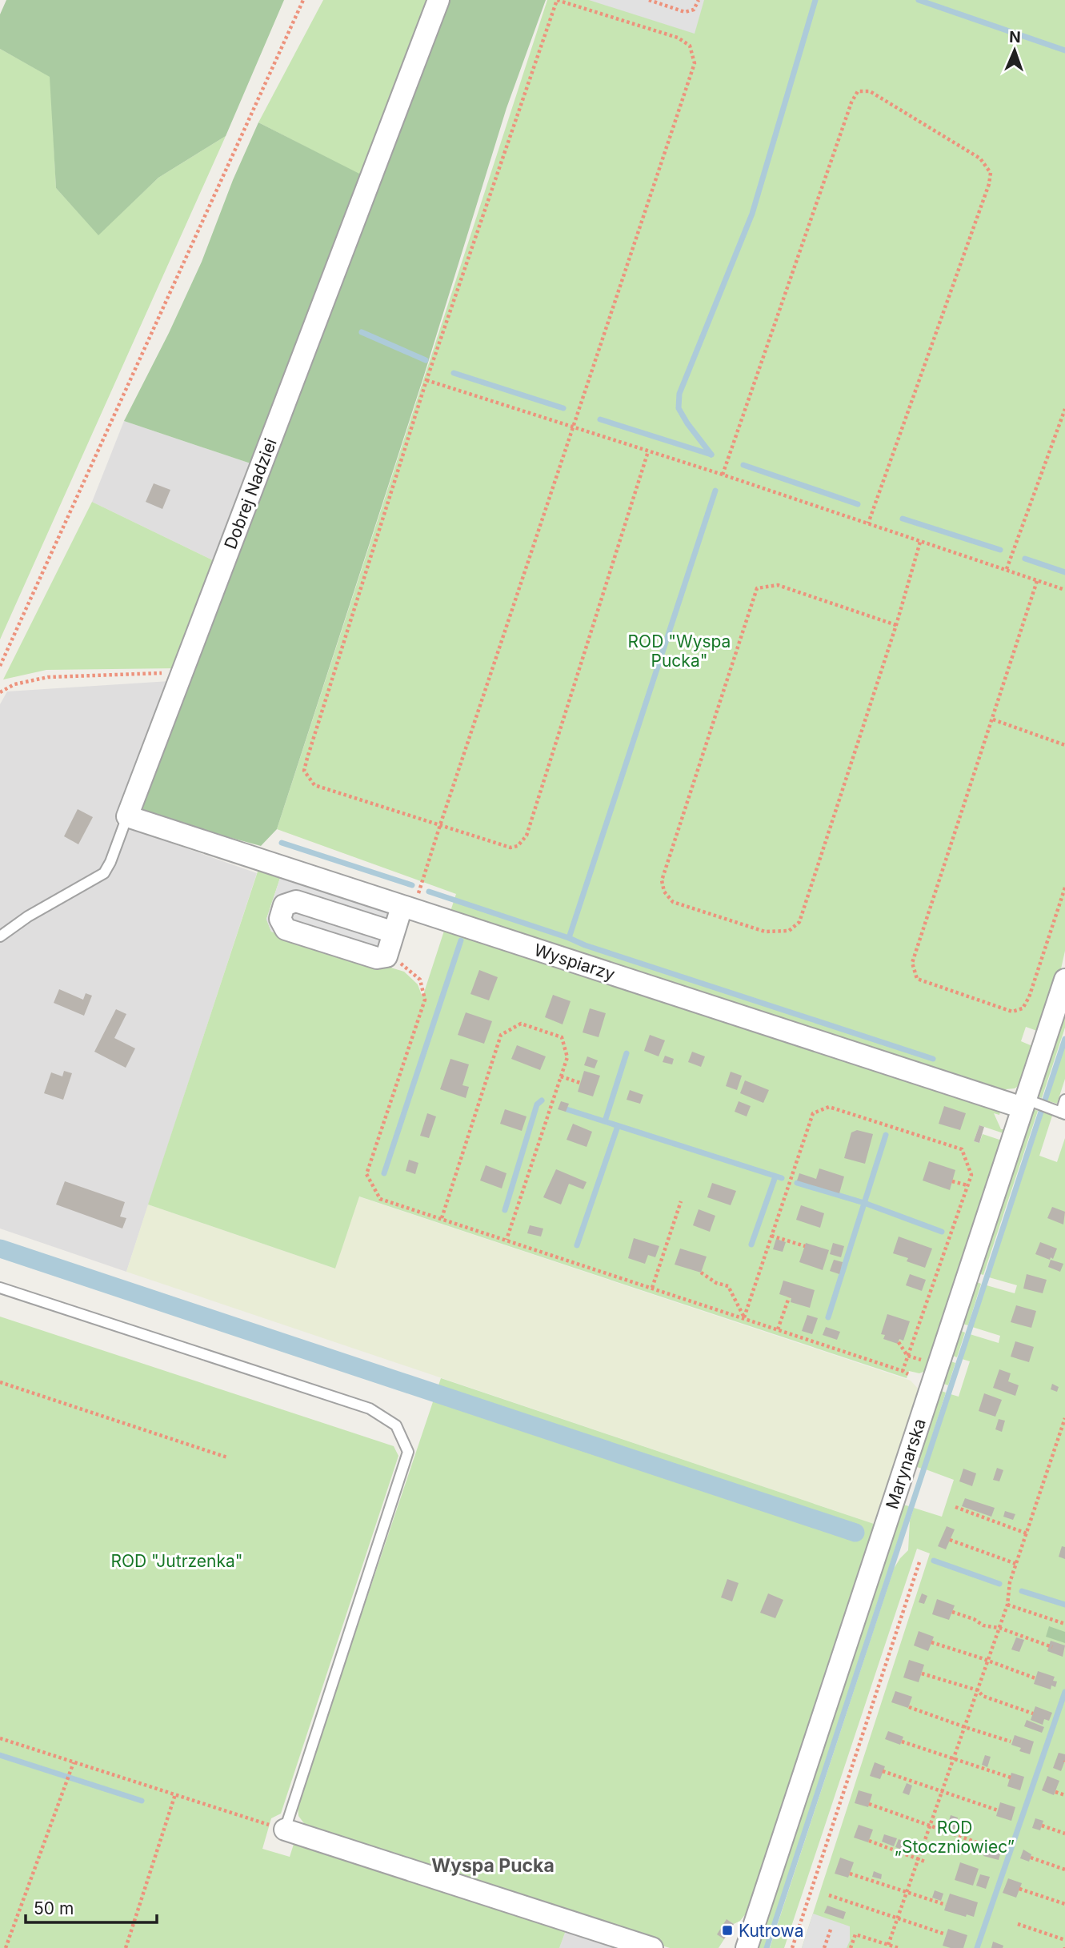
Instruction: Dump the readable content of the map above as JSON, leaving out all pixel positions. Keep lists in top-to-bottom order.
{
  "streets": {
    "street": ["Dobrej Nadziei", "Wyspiarzy", "Marynarska"]
  },
  "crossings": [
    ["Dobrej Nadziei", "Wyspiarzy"],
    ["Wyspiarzy", "Marynarska"]
  ],
  "districts": ["Wyspa Pucka"],
  "parks": ["ROD \"Wyspa Pucka\"", "ROD \"Jutrzenka\"", "ROD „Stoczniowiec”"],
  "places": {
    "transit": ["Kutrowa"]
  },
  "scale_bar": "50 m",
  "north": "top"
}
